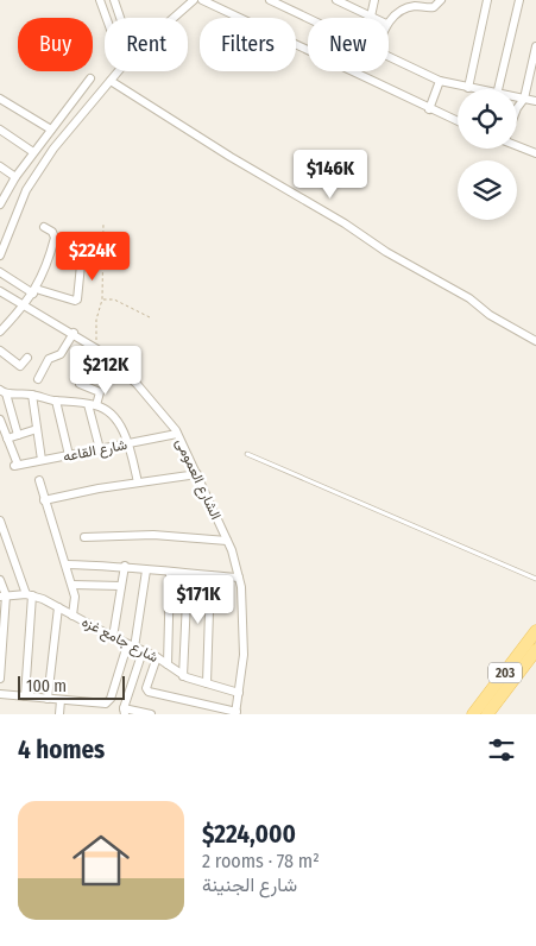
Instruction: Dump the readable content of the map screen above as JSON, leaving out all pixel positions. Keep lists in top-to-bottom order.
{
  "streets": {
    "main road": ["203"],
    "street": ["شارع القاعه", "الشارع العمومى", "شارع جامع غزه"]
  },
  "crossings": [
    ["شارع القاعه", "الشارع العمومى"],
    ["الشارع العمومى", "شارع جامع غزه"]
  ],
  "scale_bar": "100 m",
  "page": {
    "chip": [
      "Buy",
      "Rent",
      "Filters",
      "New"
    ],
    "price": [
      "$146K",
      "$224K",
      "$212K",
      "$171K"
    ],
    "scale": "100 m",
    "heading": "4 homes",
    "list": [
      {
        "name": "$224,000",
        "note": "2 rooms · 78 m² · شارع الجنينة"
      }
    ]
  }
}
